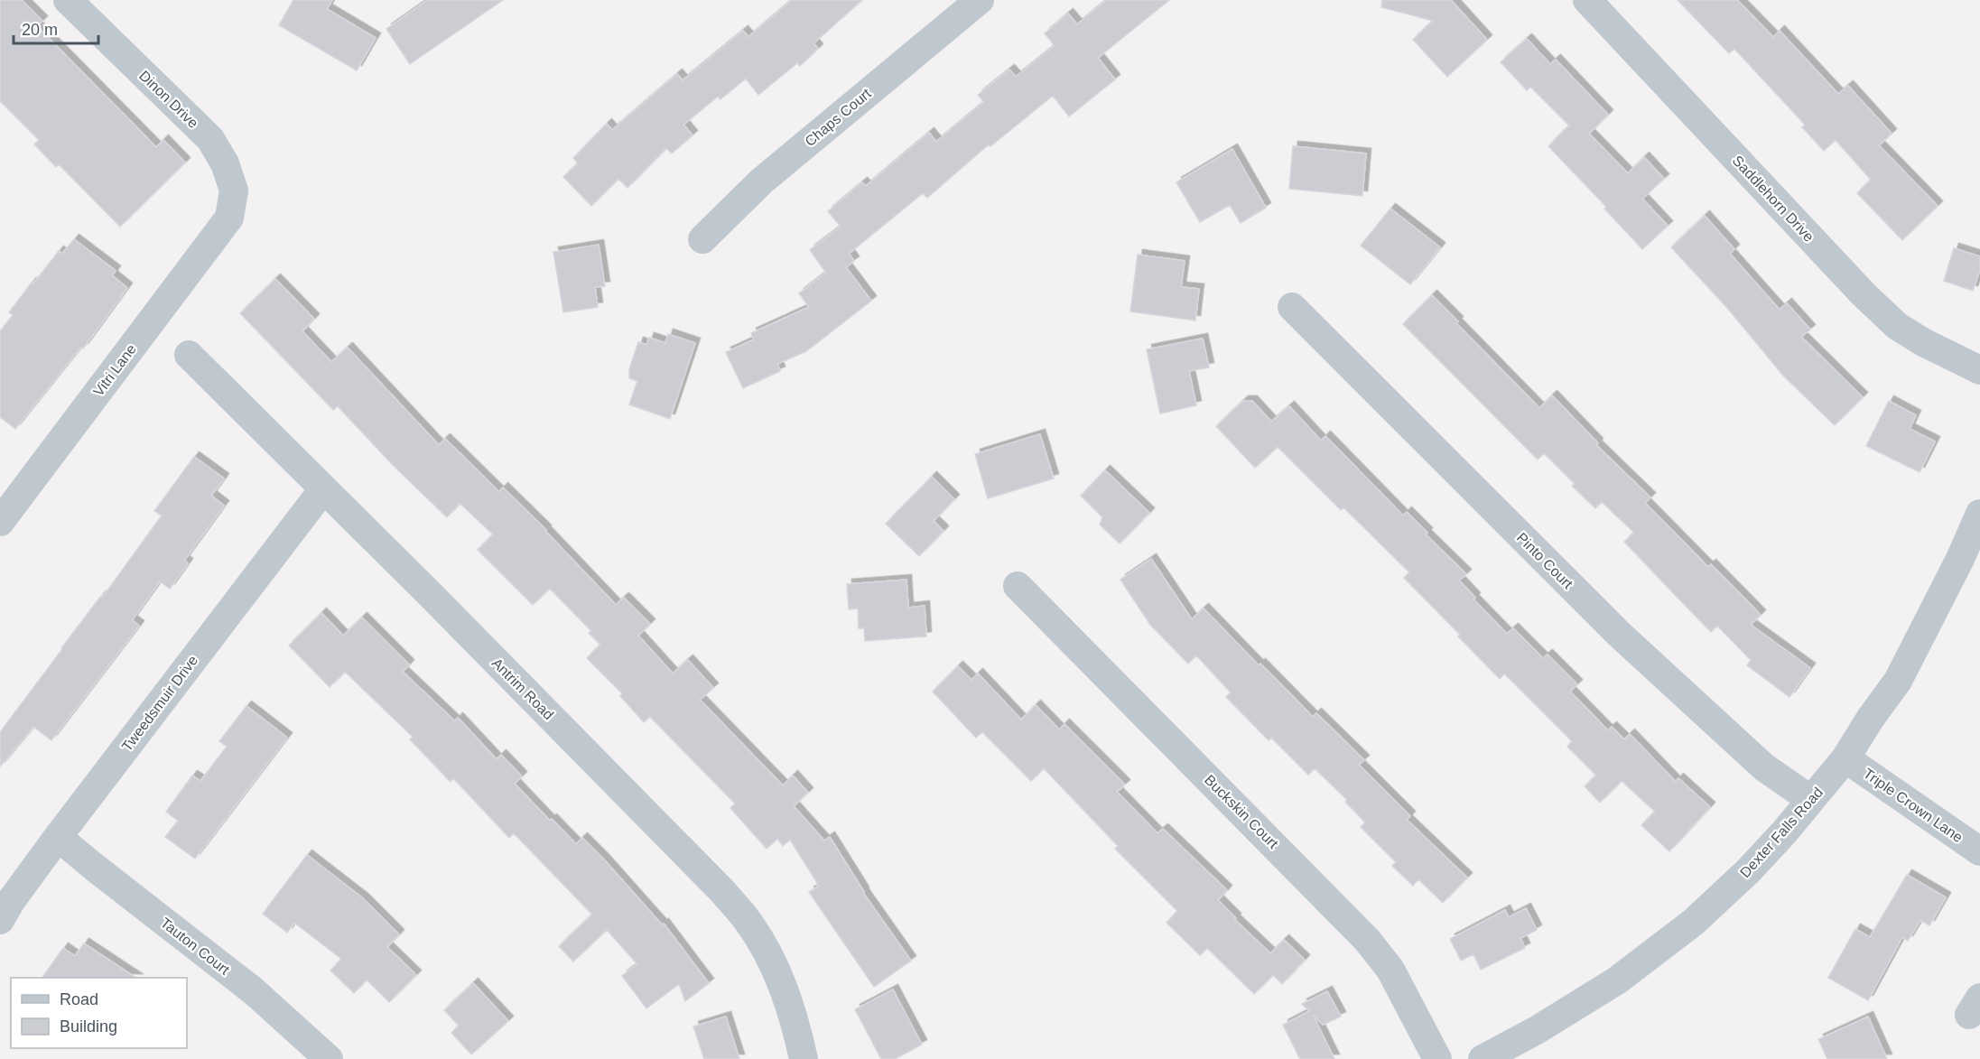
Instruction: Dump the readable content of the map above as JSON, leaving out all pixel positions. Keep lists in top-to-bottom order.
{
  "streets": {
    "street": [
      "Dinon Drive",
      "Chaps Court",
      "Saddlehorn Drive",
      "Vitri Lane",
      "Pinto Court",
      "Antrim Road",
      "Tweedsmuir Drive",
      "Triple Crown Lane",
      "Buckskin Court",
      "Dexter Falls Road",
      "Tauton Court"
    ]
  },
  "crossings": [
    ["Dinon Drive", "Vitri Lane"],
    ["Pinto Court", "Dexter Falls Road"],
    ["Antrim Road", "Tweedsmuir Drive"],
    ["Tweedsmuir Drive", "Tauton Court"],
    ["Triple Crown Lane", "Dexter Falls Road"]
  ],
  "legend": ["Road", "Building"],
  "scale_bar": "20 m"
}
